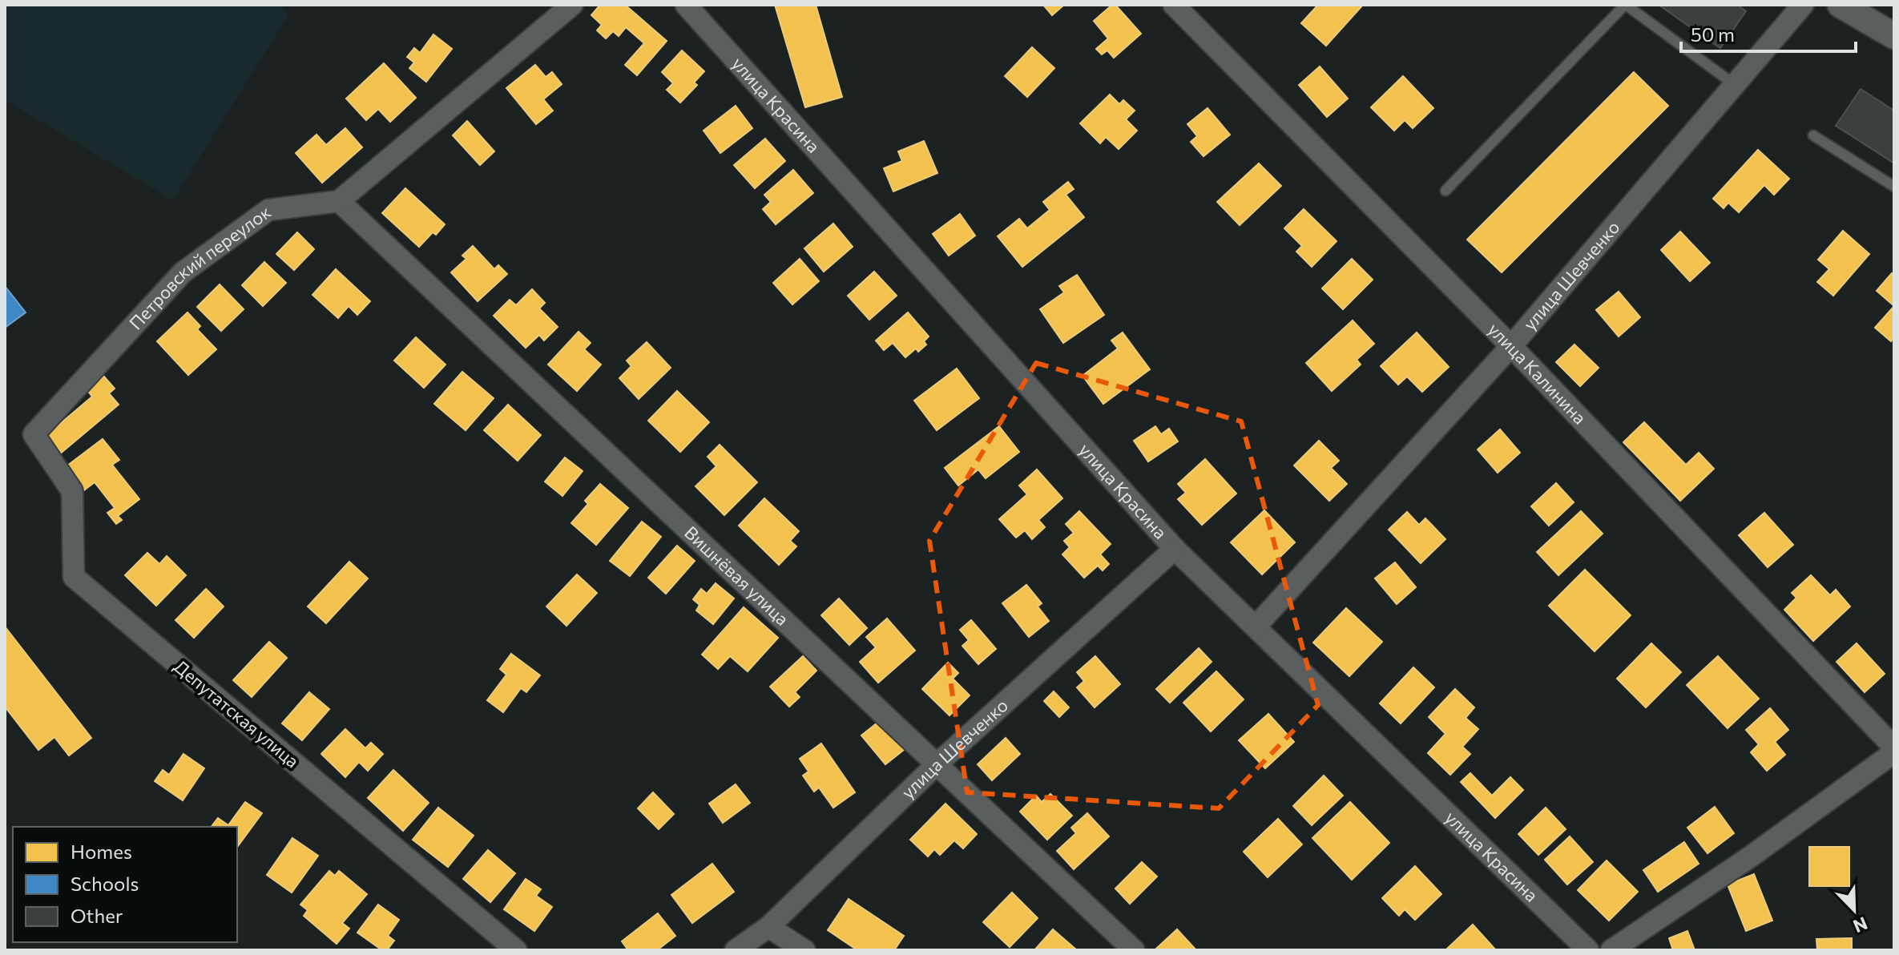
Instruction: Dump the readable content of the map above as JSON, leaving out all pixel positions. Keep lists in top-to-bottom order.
{
  "streets": {
    "street": [
      "улица Красина",
      "Петровский переулок",
      "улица Шевченко",
      "улица Калинина",
      "Вишнёвая улица",
      "Депутатская улица"
    ]
  },
  "crossings": [
    ["улица Красина", "улица Шевченко"],
    ["Петровский переулок", "Вишнёвая улица"],
    ["Петровский переулок", "Депутатская улица"],
    ["улица Шевченко", "улица Калинина"],
    ["улица Шевченко", "Вишнёвая улица"]
  ],
  "legend": ["Homes", "Schools", "Other"],
  "scale_bar": "50 m",
  "north": "bottom right"
}
